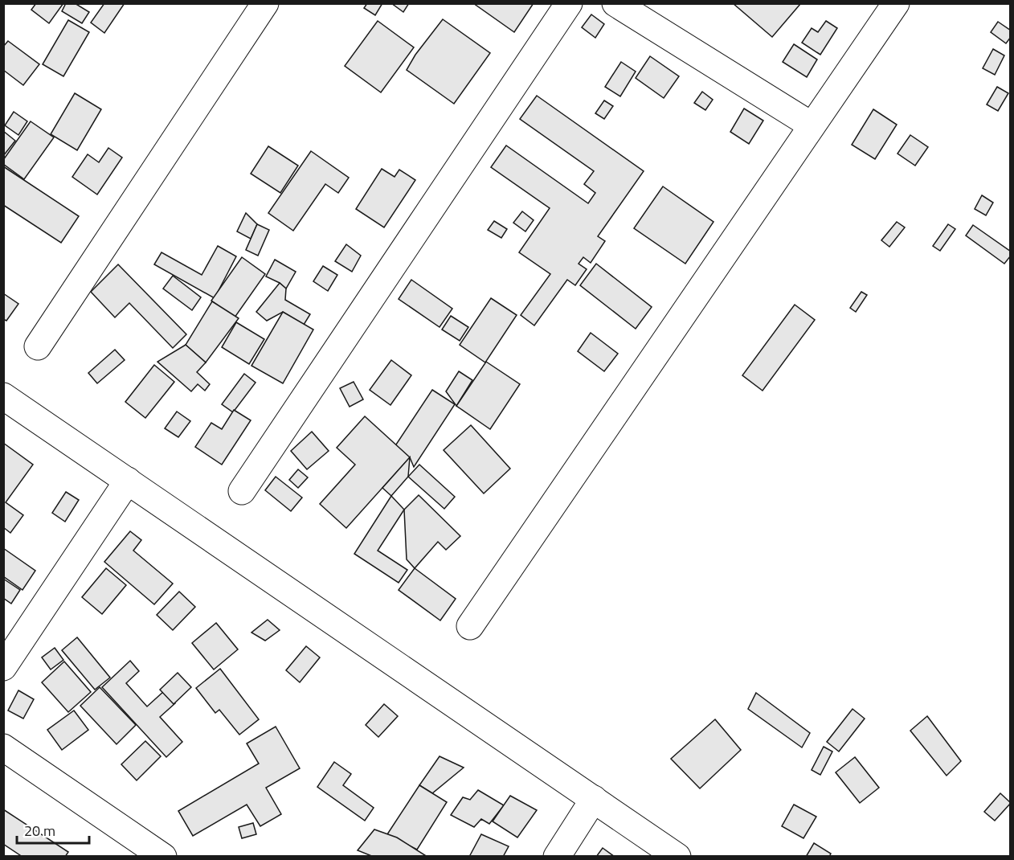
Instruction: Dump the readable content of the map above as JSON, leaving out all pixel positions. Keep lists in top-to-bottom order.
{
  "scale_bar": "20 m"
}
